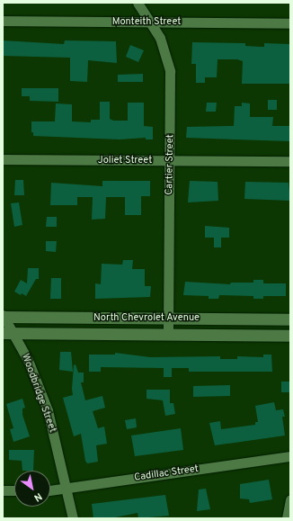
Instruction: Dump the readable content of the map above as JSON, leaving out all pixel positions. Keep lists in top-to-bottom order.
{
  "streets": {
    "street": [
      "Monteith Street",
      "Joliet Street",
      "Cartier Street",
      "North Chevrolet Avenue",
      "Woodbridge Street",
      "Cadillac Street"
    ]
  },
  "crossings": [
    ["Monteith Street", "Cartier Street"],
    ["Joliet Street", "Cartier Street"],
    ["Cartier Street", "North Chevrolet Avenue"],
    ["North Chevrolet Avenue", "Woodbridge Street"],
    ["Woodbridge Street", "Cadillac Street"]
  ],
  "north": "bottom right"
}
